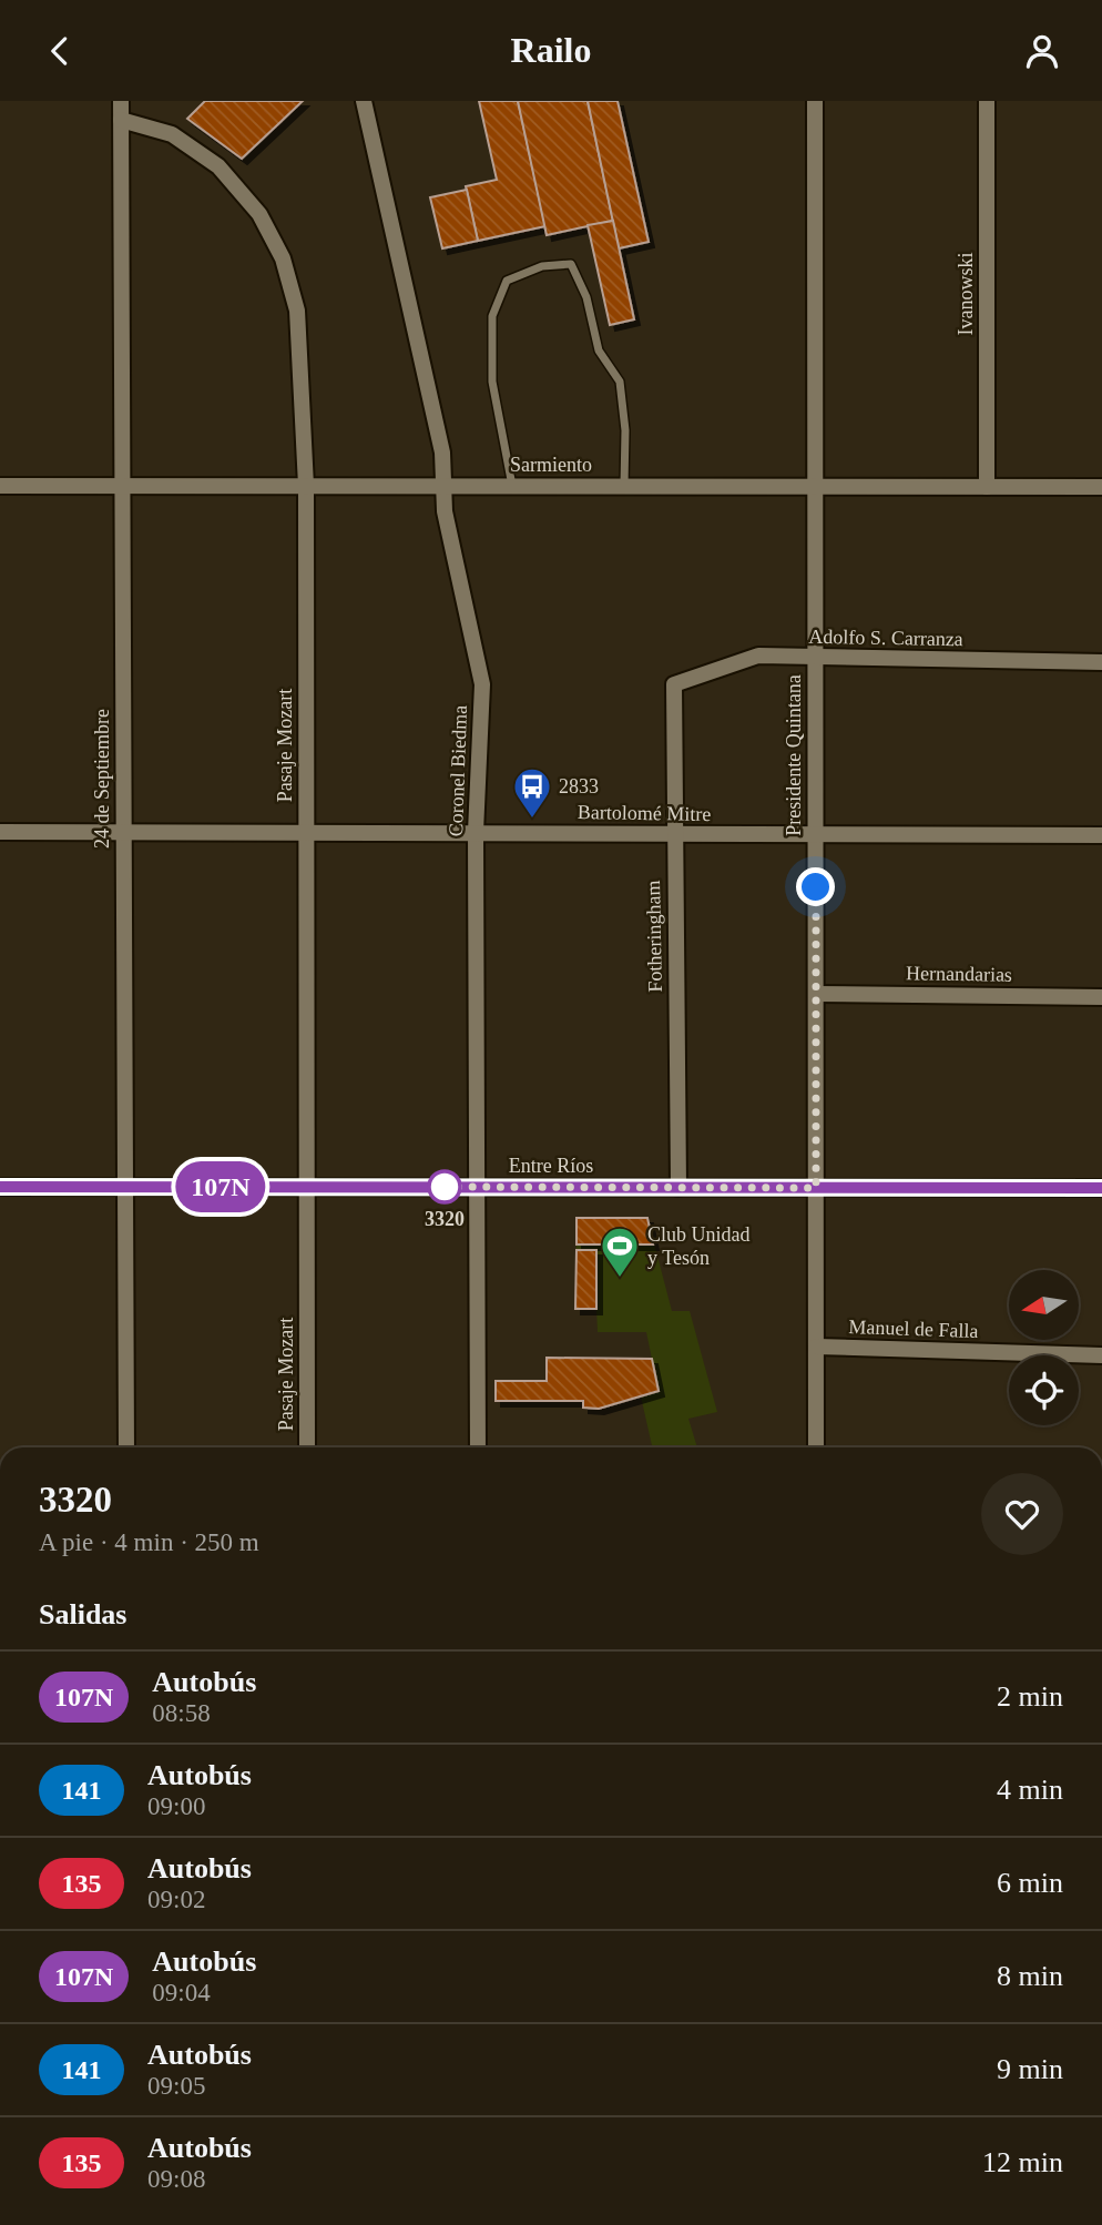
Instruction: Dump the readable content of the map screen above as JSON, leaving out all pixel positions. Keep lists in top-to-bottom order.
{
  "streets": {
    "street": [
      "Ivanowski",
      "Sarmiento",
      "Adolfo S. Carranza",
      "Pasaje Mozart",
      "Presidente Quintana",
      "Coronel Biedma",
      "24 de Septiembre",
      "Bartolomé Mitre",
      "Fotheringham",
      "Hernandarias",
      "Entre Ríos",
      "Manuel de Falla"
    ]
  },
  "crossings": [
    ["Ivanowski", "Sarmiento"],
    ["Sarmiento", "Pasaje Mozart"],
    ["Sarmiento", "Presidente Quintana"],
    ["Sarmiento", "Coronel Biedma"],
    ["Sarmiento", "24 de Septiembre"],
    ["Adolfo S. Carranza", "Presidente Quintana"],
    ["Adolfo S. Carranza", "Fotheringham"],
    ["Pasaje Mozart", "24 de Septiembre"],
    ["Pasaje Mozart", "Bartolomé Mitre"],
    ["Pasaje Mozart", "Entre Ríos"],
    ["Presidente Quintana", "Bartolomé Mitre"],
    ["Presidente Quintana", "Hernandarias"],
    ["Presidente Quintana", "Entre Ríos"],
    ["Presidente Quintana", "Manuel de Falla"],
    ["Coronel Biedma", "Bartolomé Mitre"],
    ["Coronel Biedma", "Entre Ríos"],
    ["24 de Septiembre", "Bartolomé Mitre"],
    ["24 de Septiembre", "Entre Ríos"],
    ["Bartolomé Mitre", "Fotheringham"],
    ["Fotheringham", "Entre Ríos"]
  ],
  "places": {
    "bus stop": ["2833"],
    "other": ["3320"],
    "sports": ["Club Unidad y Tesón"]
  },
  "lines": ["bus line 107N"],
  "north": "left",
  "page": {
    "header": "Railo",
    "on_map": "107N",
    "heading": [
      ["3320", "A pie · 4 min · 250 m"],
      "Salidas"
    ],
    "list": [
      {
        "mark": "107N",
        "name": "Autobús",
        "note": "08:58",
        "value": "2 min"
      },
      {
        "mark": "141",
        "name": "Autobús",
        "note": "09:00",
        "value": "4 min"
      },
      {
        "mark": "135",
        "name": "Autobús",
        "note": "09:02",
        "value": "6 min"
      },
      {
        "mark": "107N",
        "name": "Autobús",
        "note": "09:04",
        "value": "8 min"
      },
      {
        "mark": "141",
        "name": "Autobús",
        "note": "09:05",
        "value": "9 min"
      },
      {
        "mark": "135",
        "name": "Autobús",
        "note": "09:08",
        "value": "12 min"
      }
    ]
  }
}
